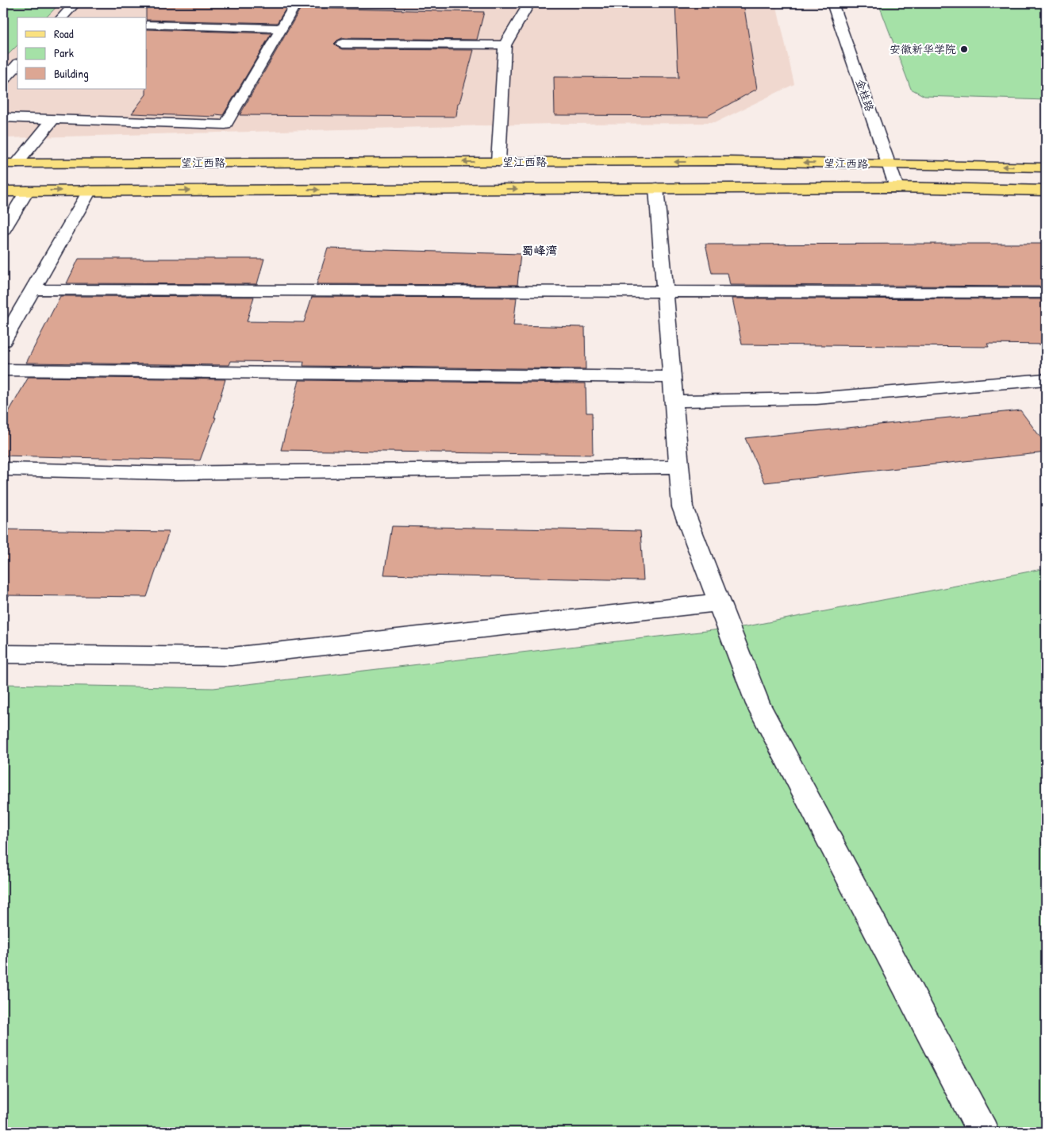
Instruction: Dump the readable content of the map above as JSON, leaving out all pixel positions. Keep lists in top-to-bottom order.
{
  "streets": {
    "main road": ["望江西路"],
    "street": ["金桂路"]
  },
  "crossings": [
    ["金桂路", "望江西路"]
  ],
  "districts": ["蜀峰湾"],
  "places": ["安徽新华学院"],
  "legend": ["Road", "Park", "Building"]
}
